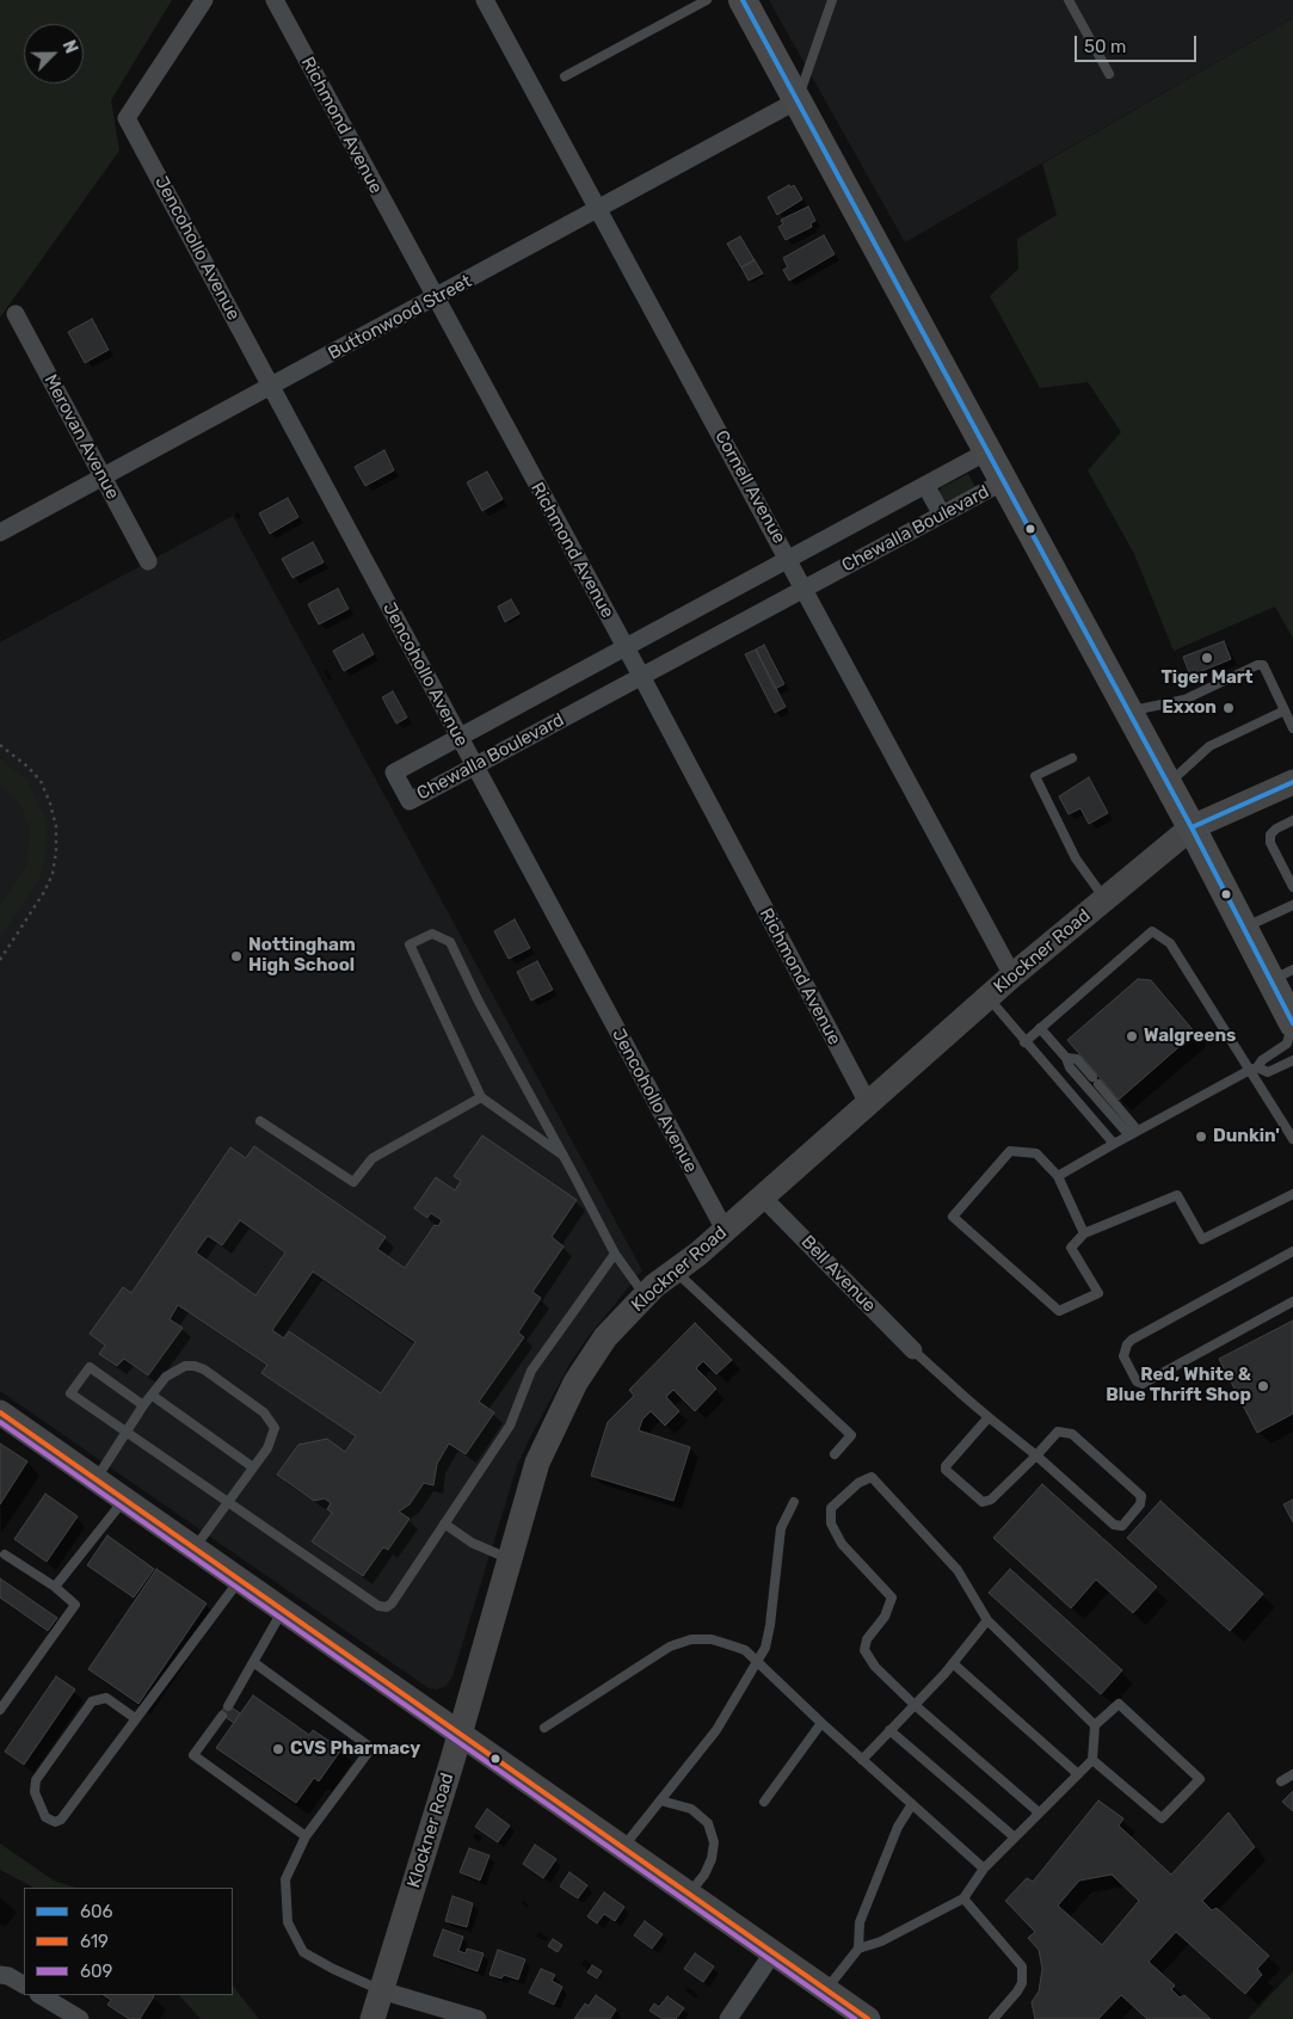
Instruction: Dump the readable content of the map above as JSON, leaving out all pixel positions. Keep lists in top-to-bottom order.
{
  "streets": {
    "main road": ["Klockner Road"],
    "street": [
      "Richmond Avenue",
      "Jencohollo Avenue",
      "Buttonwood Street",
      "Merovan Avenue",
      "Cornell Avenue",
      "Chewalla Boulevard",
      "Bell Avenue"
    ]
  },
  "crossings": [
    ["Richmond Avenue", "Buttonwood Street"],
    ["Richmond Avenue", "Chewalla Boulevard"],
    ["Richmond Avenue", "Klockner Road"],
    ["Jencohollo Avenue", "Buttonwood Street"],
    ["Jencohollo Avenue", "Chewalla Boulevard"],
    ["Jencohollo Avenue", "Klockner Road"],
    ["Buttonwood Street", "Merovan Avenue"],
    ["Buttonwood Street", "Cornell Avenue"],
    ["Cornell Avenue", "Chewalla Boulevard"],
    ["Cornell Avenue", "Klockner Road"],
    ["Klockner Road", "Bell Avenue"]
  ],
  "places": [
    "Tiger Mart",
    "Exxon",
    "Nottingham High School",
    "Walgreens",
    "Dunkin'",
    "Red, White & Blue Thrift Shop",
    "CVS Pharmacy"
  ],
  "lines": ["transit line 606", "transit line 619", "transit line 609"],
  "legend": ["606", "619", "609"],
  "scale_bar": "50 m",
  "north": "top right"
}
